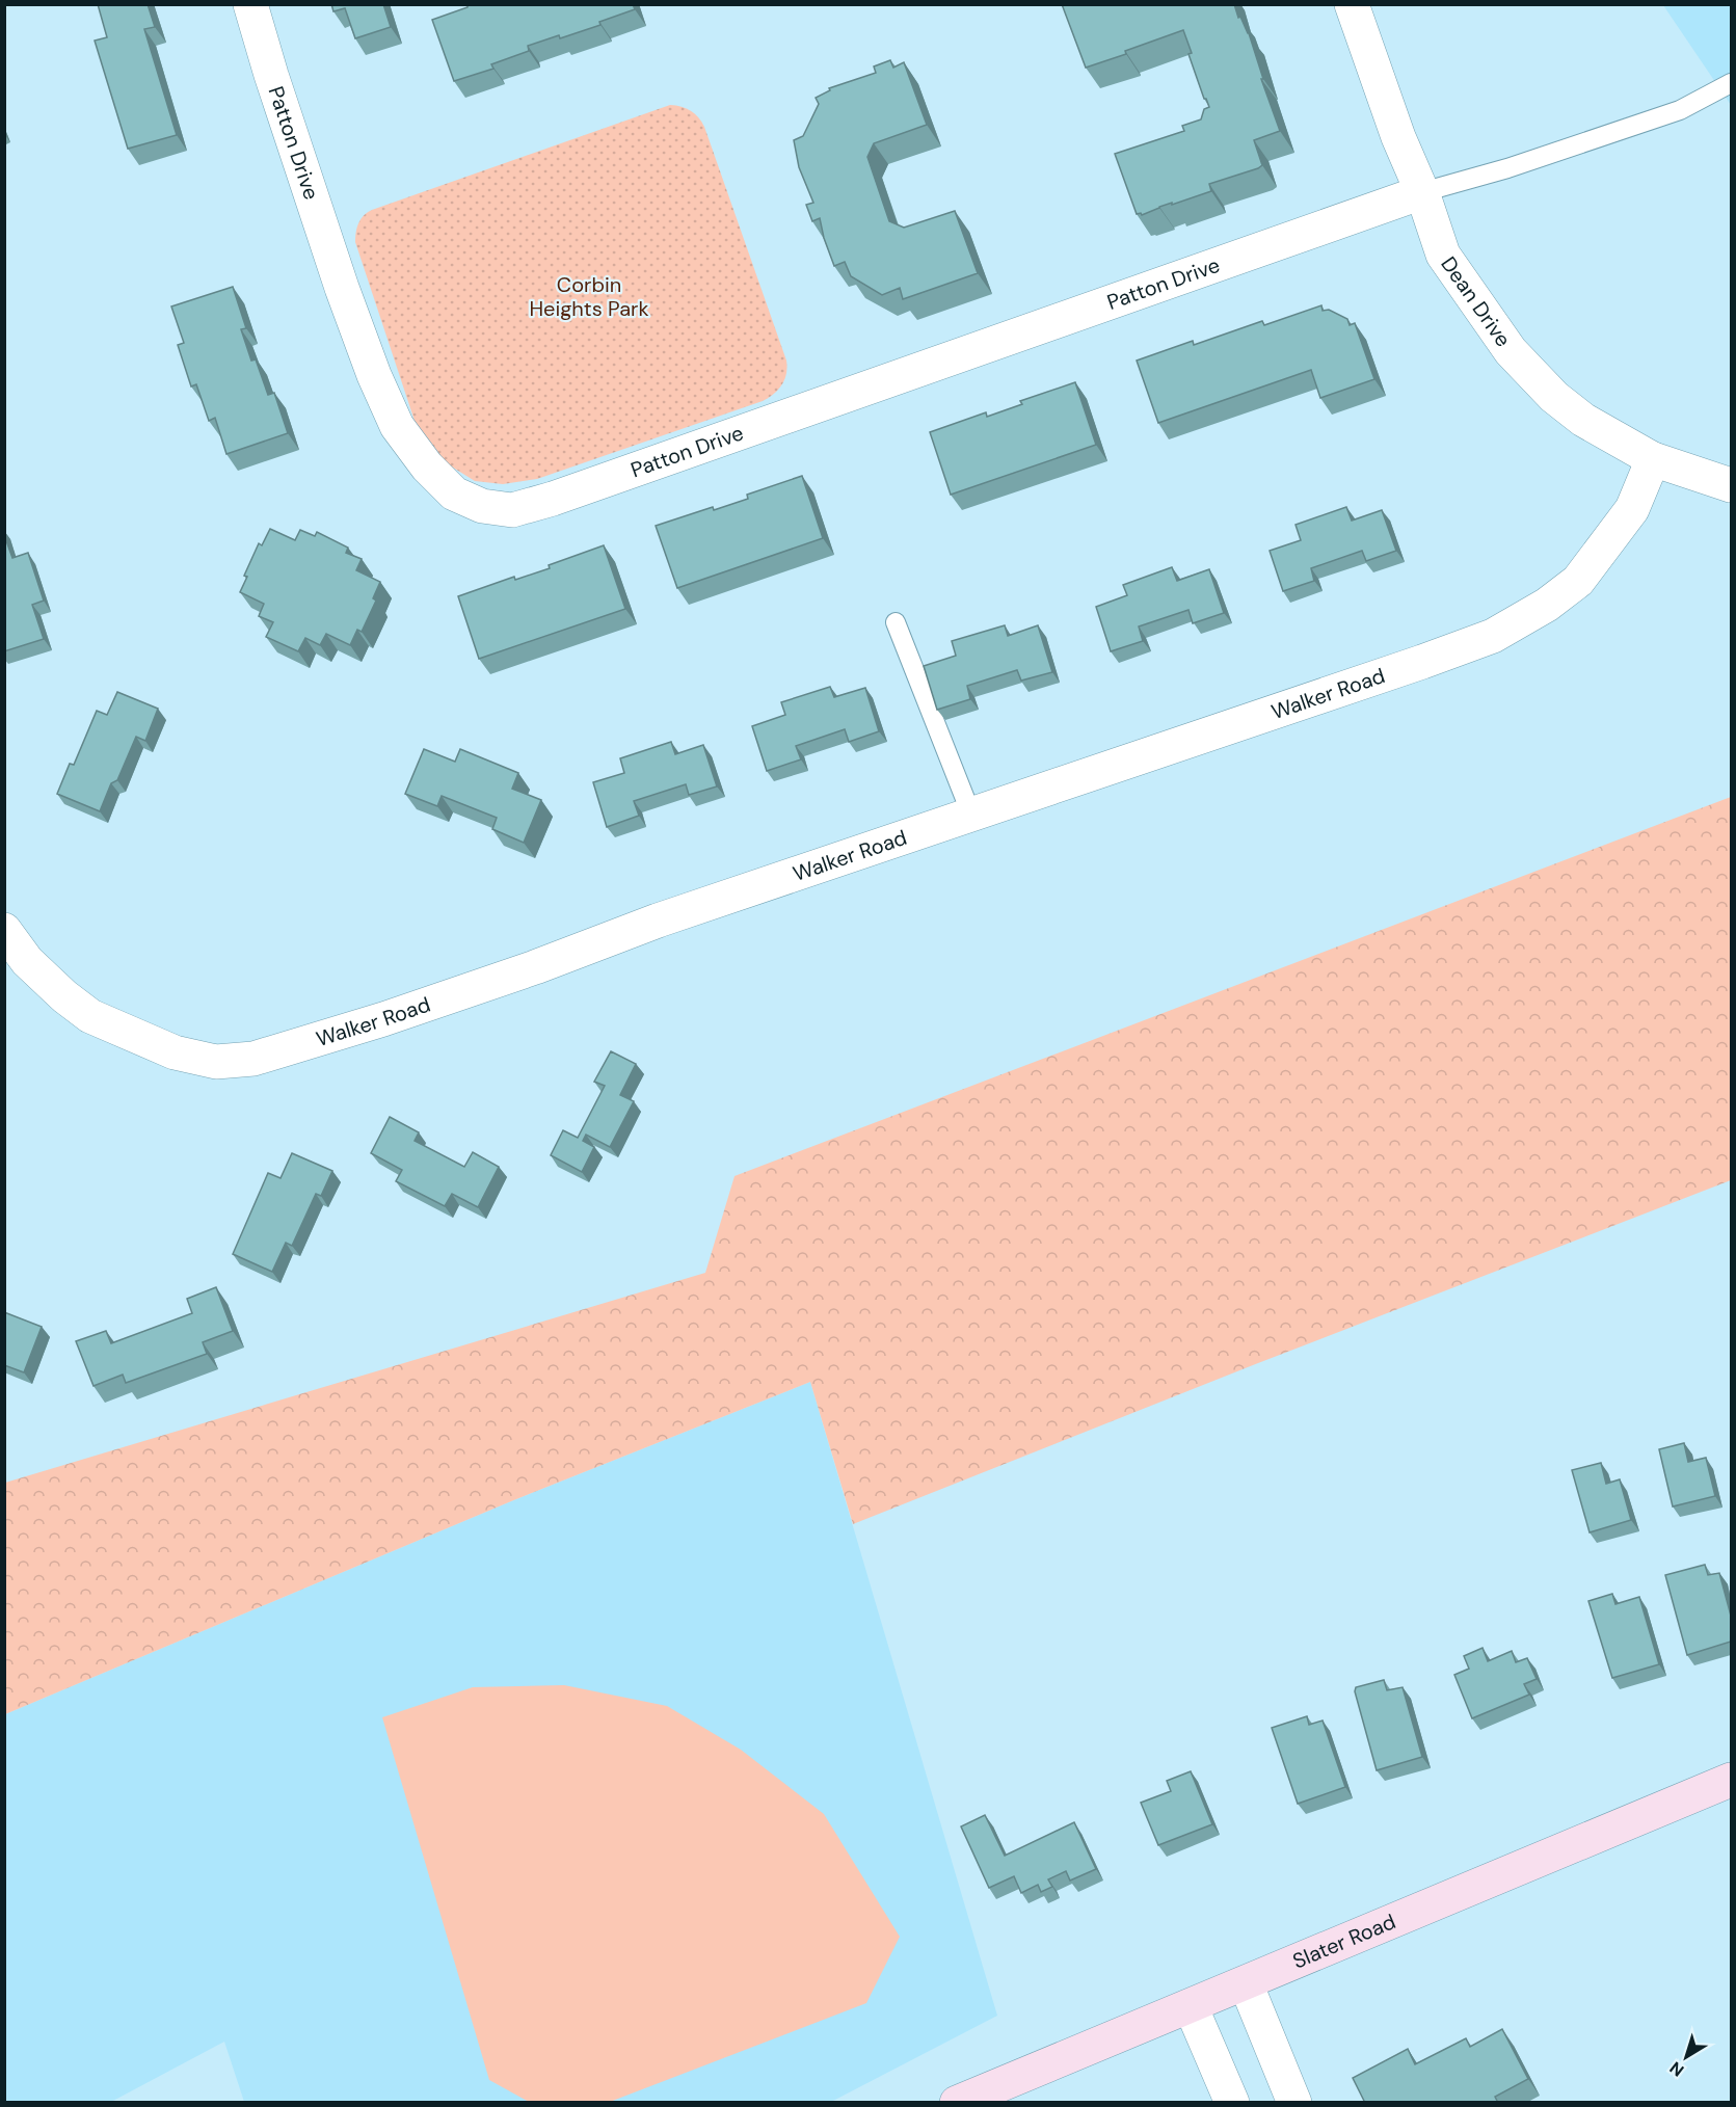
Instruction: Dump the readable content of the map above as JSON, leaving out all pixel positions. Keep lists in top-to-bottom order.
{
  "streets": {
    "main road": ["Slater Road"],
    "street": ["Patton Drive", "Dean Drive", "Walker Road"]
  },
  "crossings": [
    ["Patton Drive", "Dean Drive"],
    ["Dean Drive", "Walker Road"]
  ],
  "parks": ["Corbin Heights Park"],
  "north": "bottom left"
}
